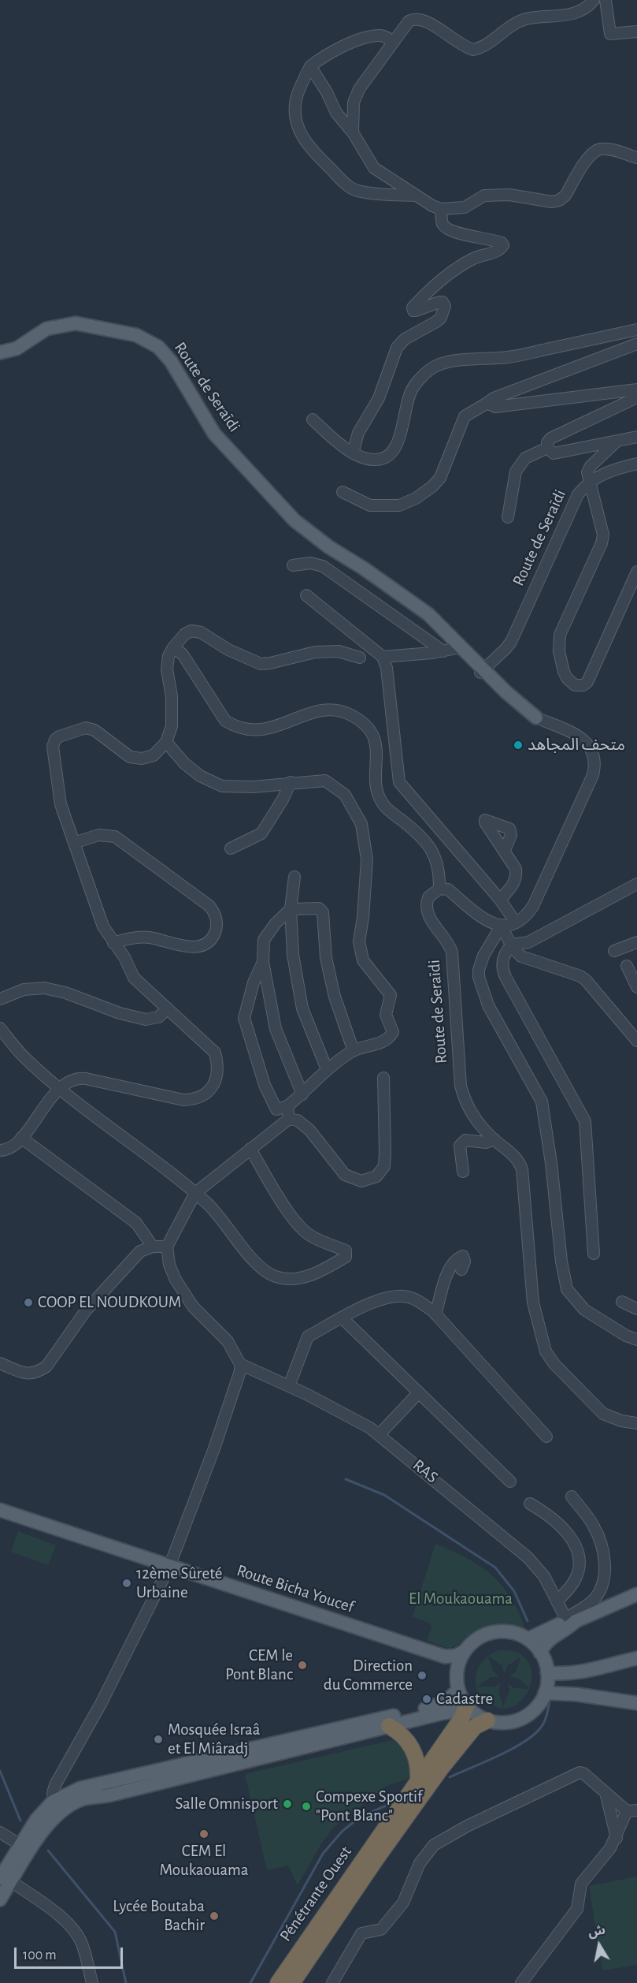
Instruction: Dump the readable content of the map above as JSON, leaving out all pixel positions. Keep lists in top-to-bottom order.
{
  "streets": {
    "highway": ["Pénétrante Ouest"],
    "main road": ["Route de Seraïdi", "Route Bicha Youcef"],
    "street": ["RAS"]
  },
  "parks": ["El Moukaouama"],
  "places": [
    "متحف المجاهد",
    "COOP EL NOUDKOUM",
    "12ème Sûreté Urbaine",
    "CEM le Pont Blanc",
    "Direction du Commerce",
    "Cadastre",
    "Mosquée Israâ et El Miâradj",
    "Salle Omnisport",
    "Compexe Sportif \"Pont Blanc\"",
    "CEM El Moukaouama",
    "Lycée Boutaba Bachir"
  ],
  "scale_bar": "100 m",
  "north": "top"
}
